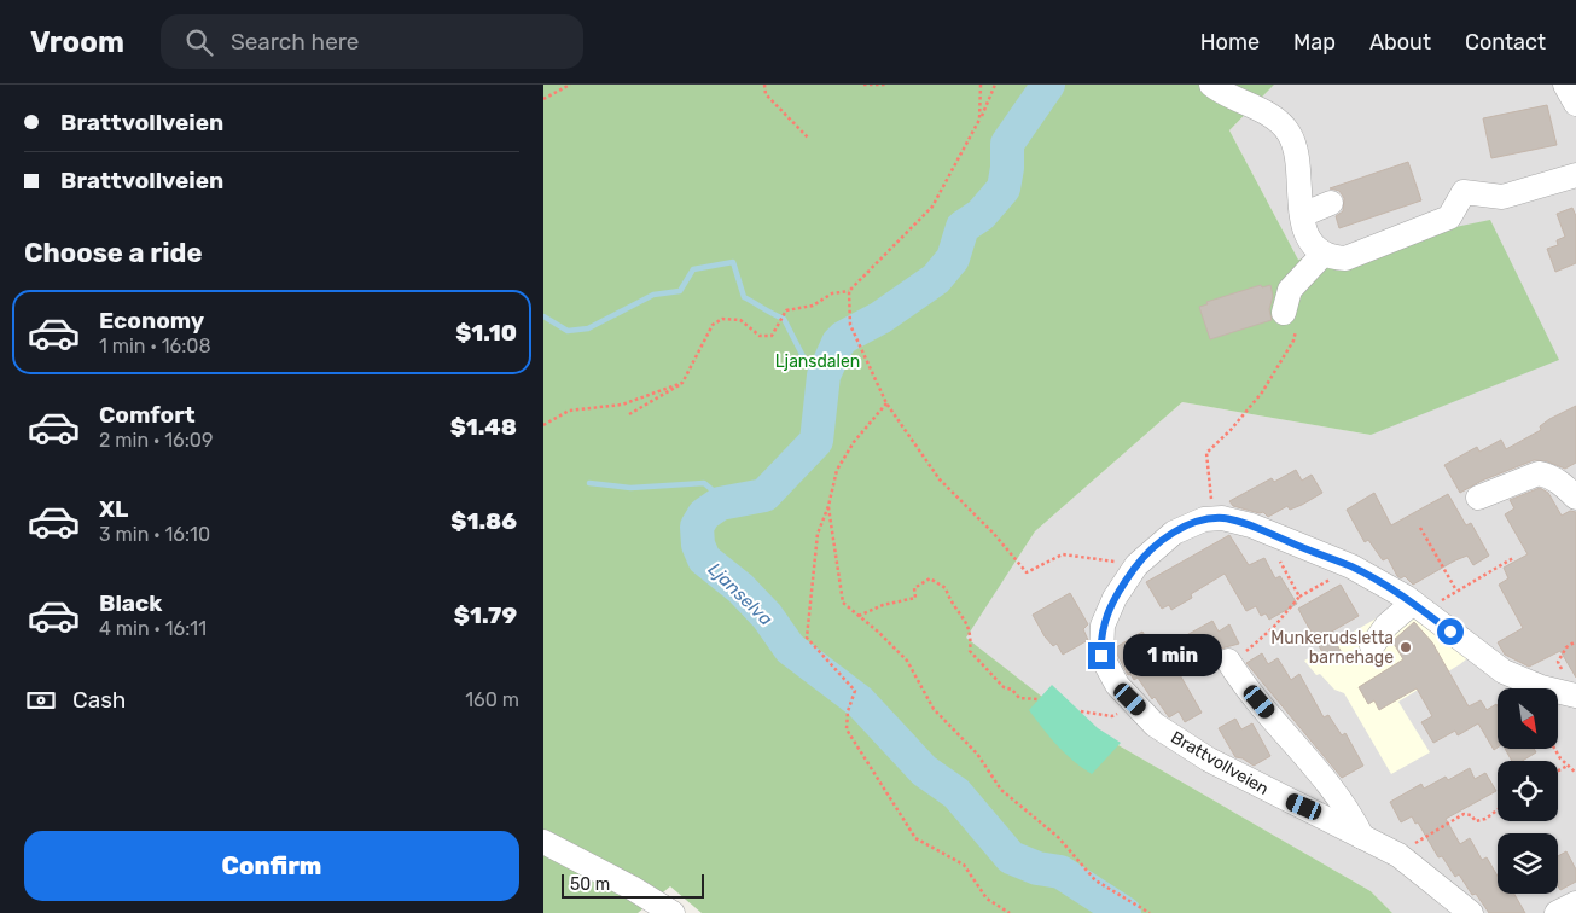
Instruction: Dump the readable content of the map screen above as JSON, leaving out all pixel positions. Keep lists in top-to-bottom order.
{
  "streets": {
    "street": ["Brattvollveien"]
  },
  "water": ["Ljanselva"],
  "parks": ["Ljansdalen"],
  "places": ["Munkerudsletta barnehage"],
  "scale_bar": "50 m",
  "north": "bottom right",
  "page": {
    "header": "Vroom",
    "search": "Search here",
    "nav": [
      "Home",
      "Map",
      "About",
      "Contact"
    ],
    "banner": ["Brattvollveien", "Brattvollveien"],
    "heading": "Choose a ride",
    "list": [
      {
        "name": "Economy",
        "note": "1 min · 16:08",
        "value": "$1.10"
      },
      {
        "name": "Comfort",
        "note": "2 min · 16:09",
        "value": "$1.48"
      },
      {
        "name": "XL",
        "note": "3 min · 16:10",
        "value": "$1.86"
      },
      {
        "name": "Black",
        "note": "4 min · 16:11",
        "value": "$1.79"
      }
    ],
    "bubble": "1 min",
    "pay": ["Cash", "160 m"],
    "buttons": "Confirm",
    "scale": "50 m"
  }
}
